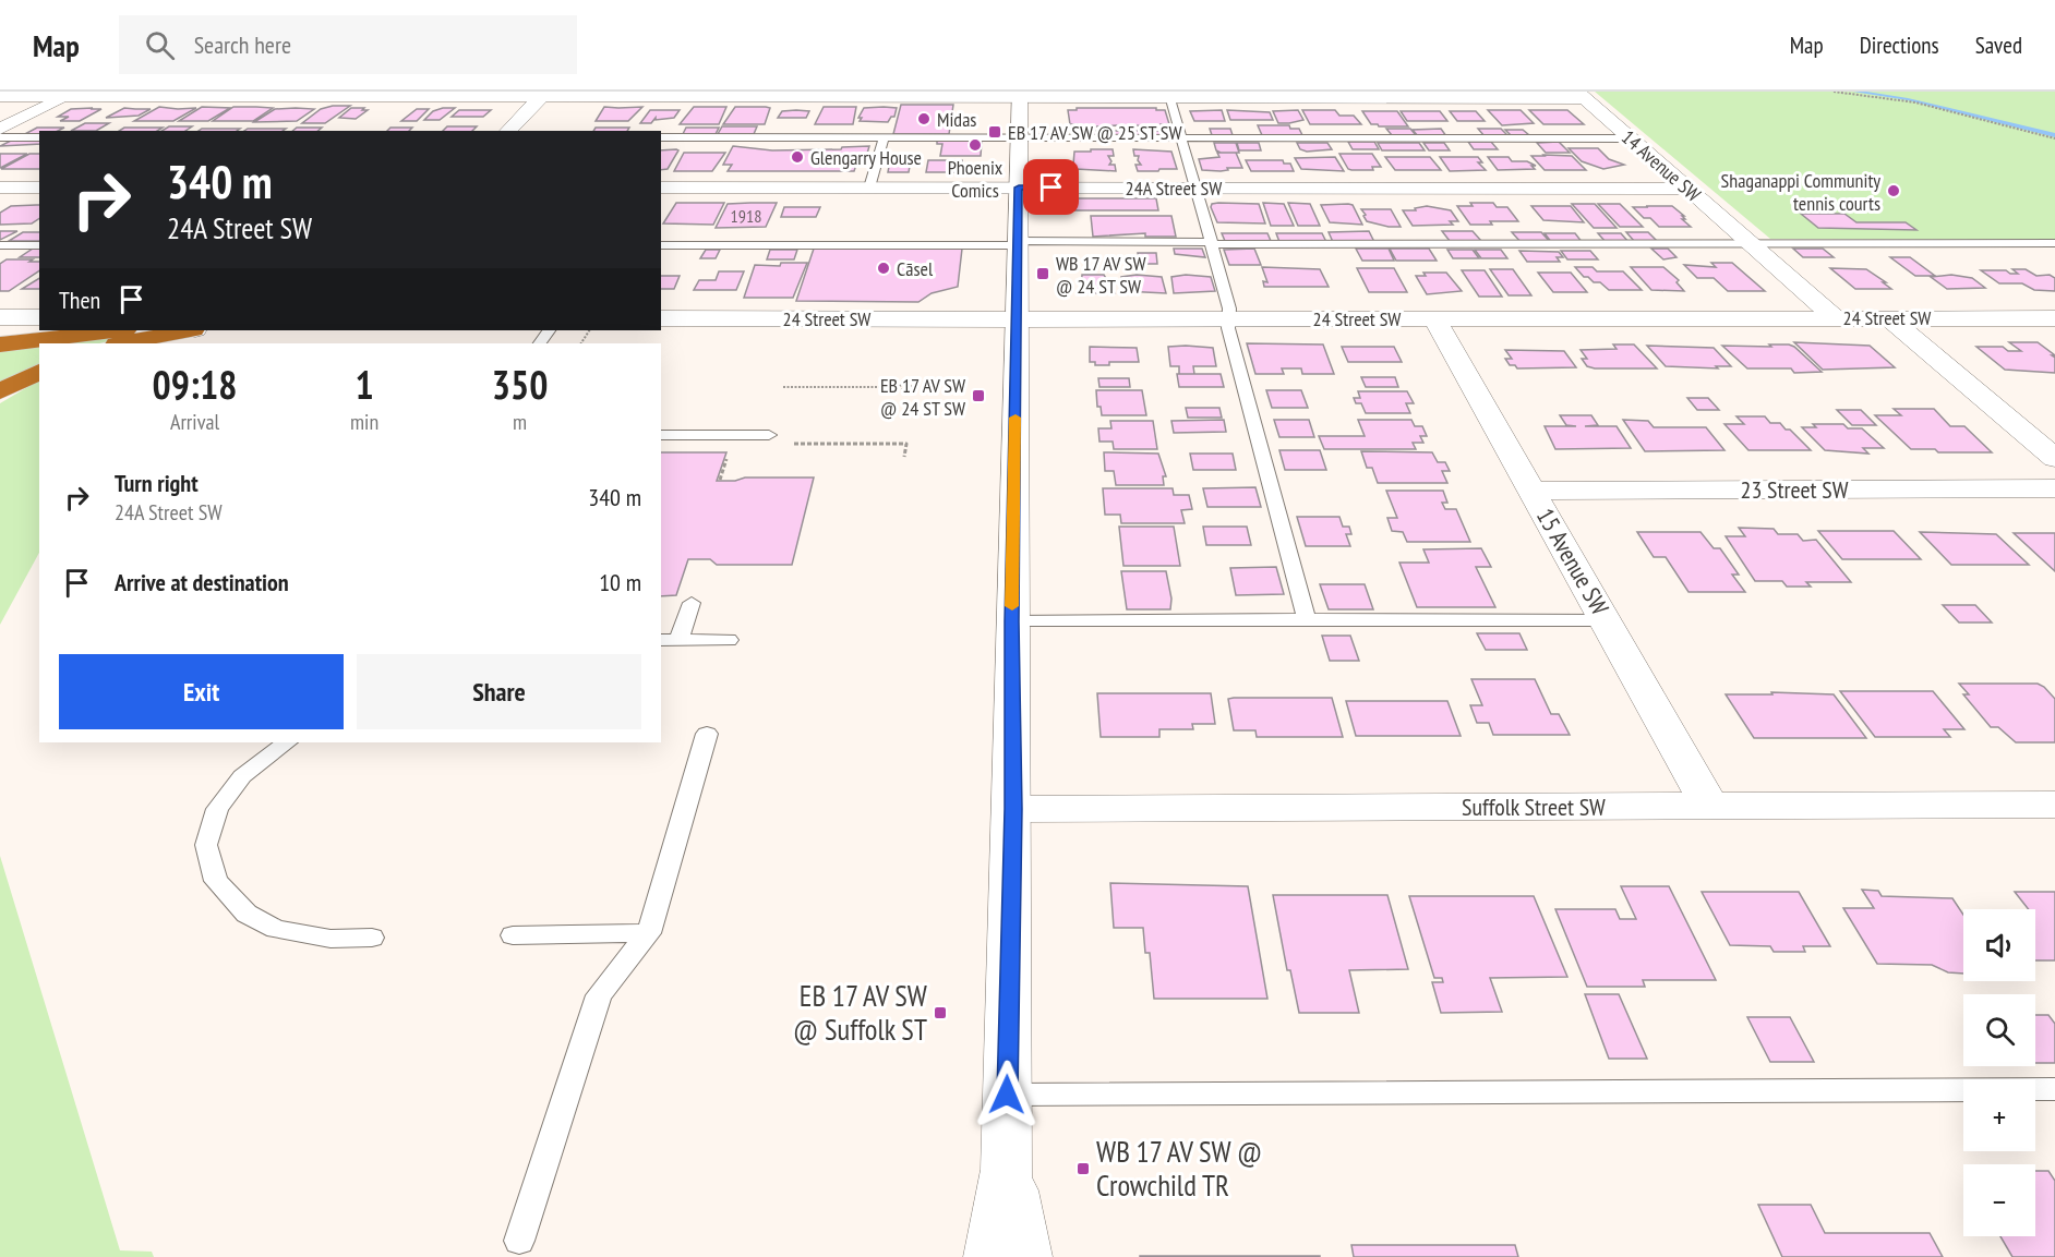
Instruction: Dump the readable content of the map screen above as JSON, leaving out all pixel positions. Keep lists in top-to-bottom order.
{
  "streets": {
    "street": [
      "14 Avenue SW",
      "24A Street SW",
      "24 Street SW",
      "23 Street SW",
      "15 Avenue SW",
      "Suffolk Street SW"
    ]
  },
  "crossings": [
    ["14 Avenue SW", "24A Street SW"],
    ["14 Avenue SW", "24 Street SW"],
    ["24 Street SW", "15 Avenue SW"],
    ["23 Street SW", "15 Avenue SW"],
    ["15 Avenue SW", "Suffolk Street SW"]
  ],
  "places": {
    "other": [
      "Midas",
      "Phoenix Comics",
      "Glengarry House",
      "Shaganappi Community tennis courts",
      "Cāsel"
    ],
    "transit": [
      "EB 17 AV SW @ 25 ST SW",
      "WB 17 AV SW @ 24 ST SW",
      "EB 17 AV SW @ 24 ST SW",
      "EB 17 AV SW @ Suffolk ST",
      "WB 17 AV SW @ Crowchild TR"
    ]
  },
  "house_numbers": ["1918"],
  "page": {
    "header": "Map",
    "search": "Search here",
    "nav": ["Map", "Directions", "Saved"],
    "turn": ["340 m", "24A Street SW"],
    "then": "Then",
    "eta": [
      "09:18",
      "Arrival",
      "1",
      "min",
      "350",
      "m"
    ],
    "list": [
      {
        "name": "Turn right",
        "note": "24A Street SW",
        "value": "340 m"
      },
      {
        "name": "Arrive at destination",
        "value": "10 m"
      }
    ],
    "buttons": ["Exit", "Share"],
    "map_buttons": ["+", "−"]
  }
}
